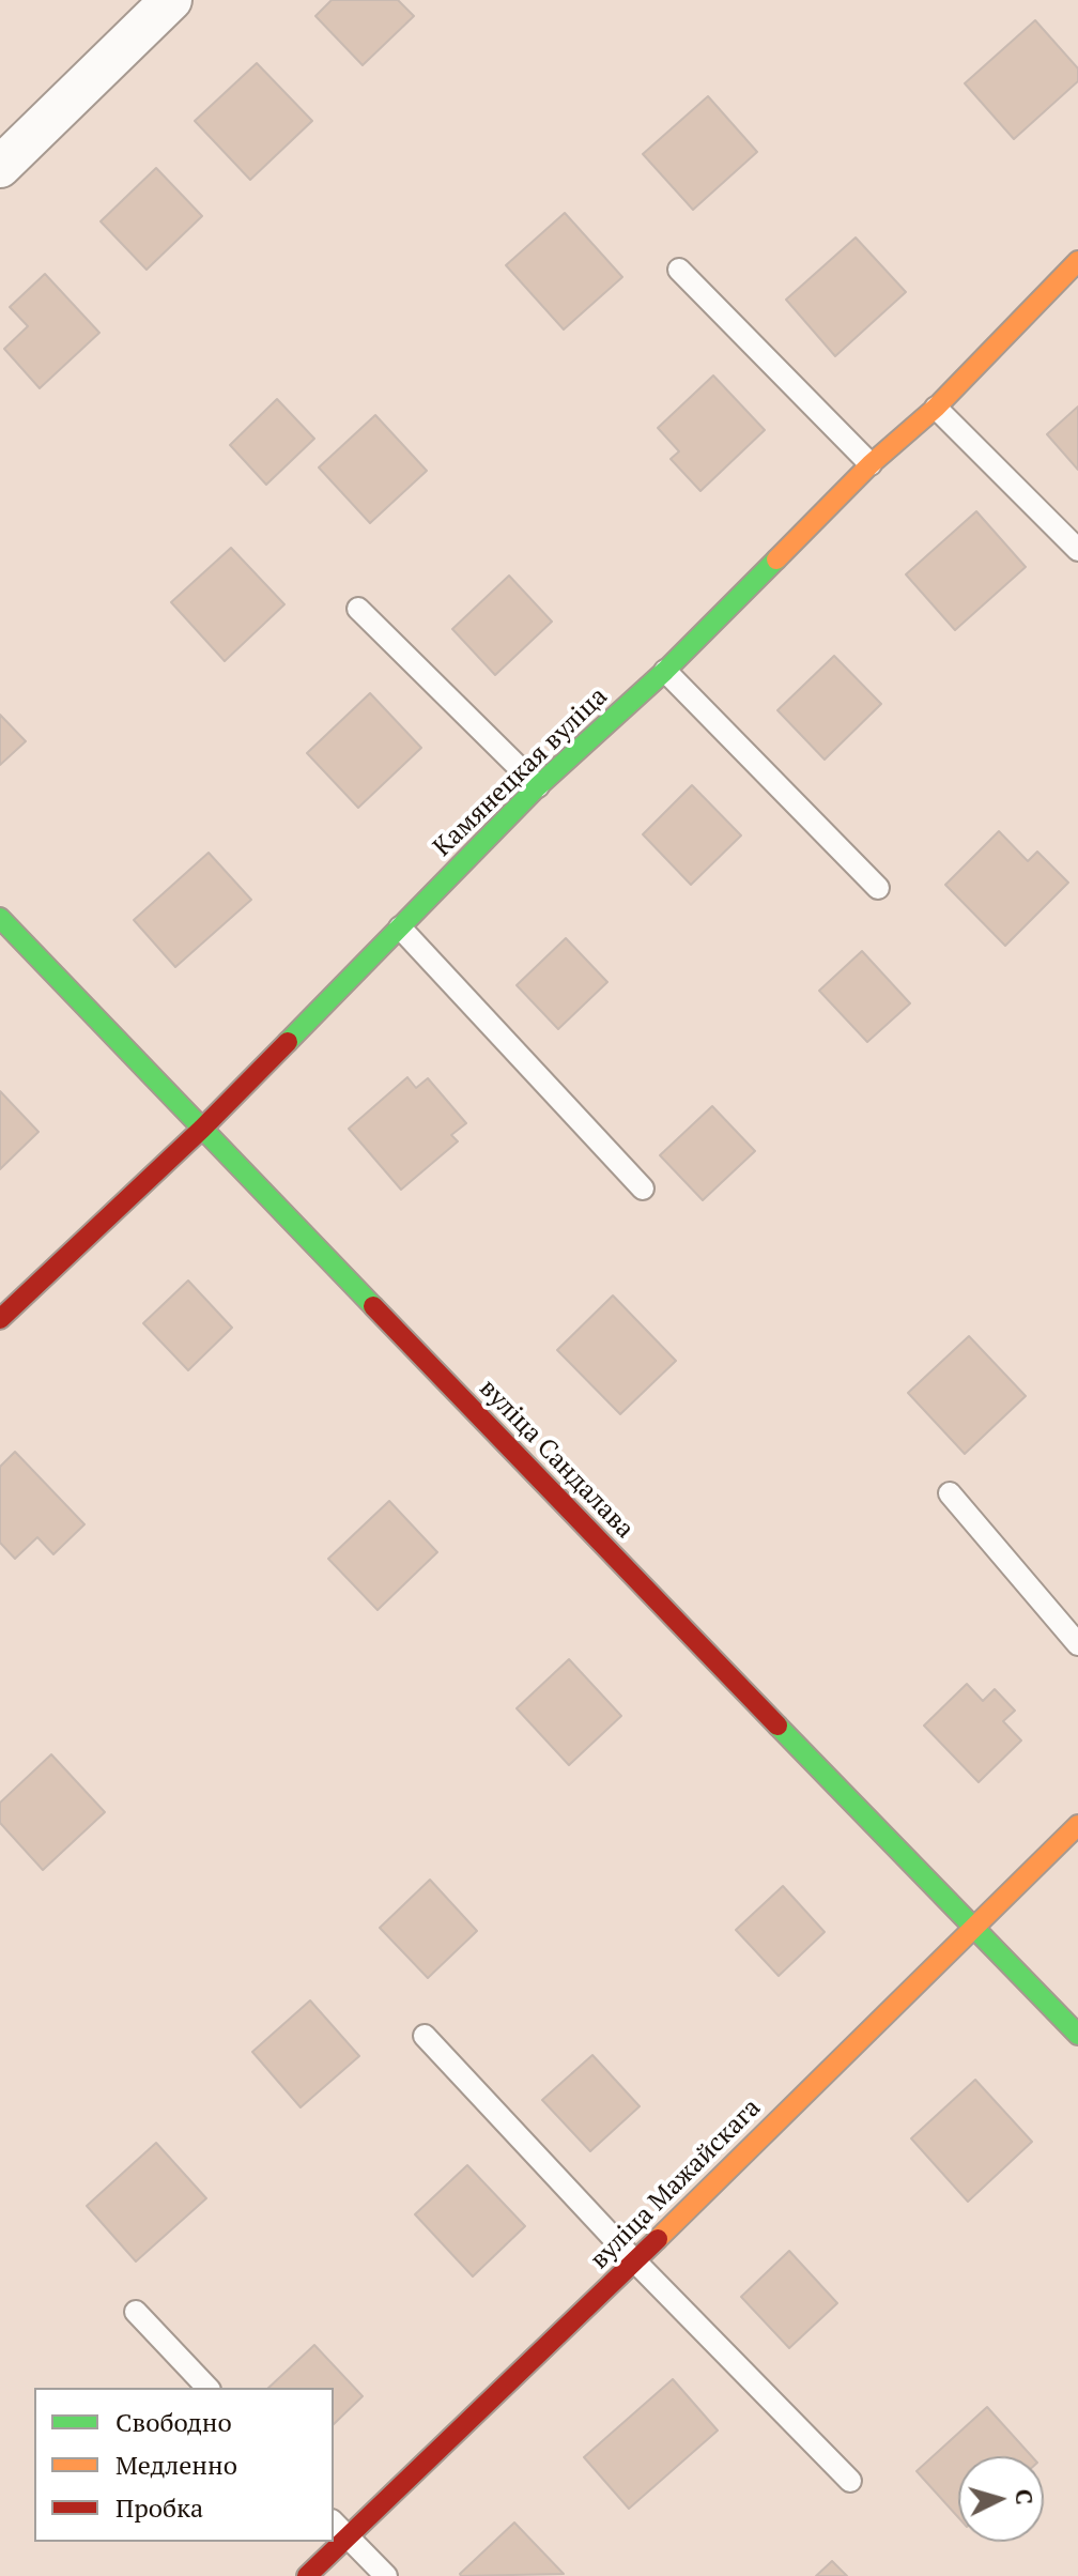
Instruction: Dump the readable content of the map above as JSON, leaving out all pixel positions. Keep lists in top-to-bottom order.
{
  "streets": {
    "street": ["Камянецкая вуліца", "вуліца Сандалава", "вуліца Мажайскага"]
  },
  "crossings": [
    ["Камянецкая вуліца", "вуліца Сандалава"],
    ["вуліца Сандалава", "вуліца Мажайскага"]
  ],
  "legend": ["Свободно", "Медленно", "Пробка"],
  "north": "right"
}
